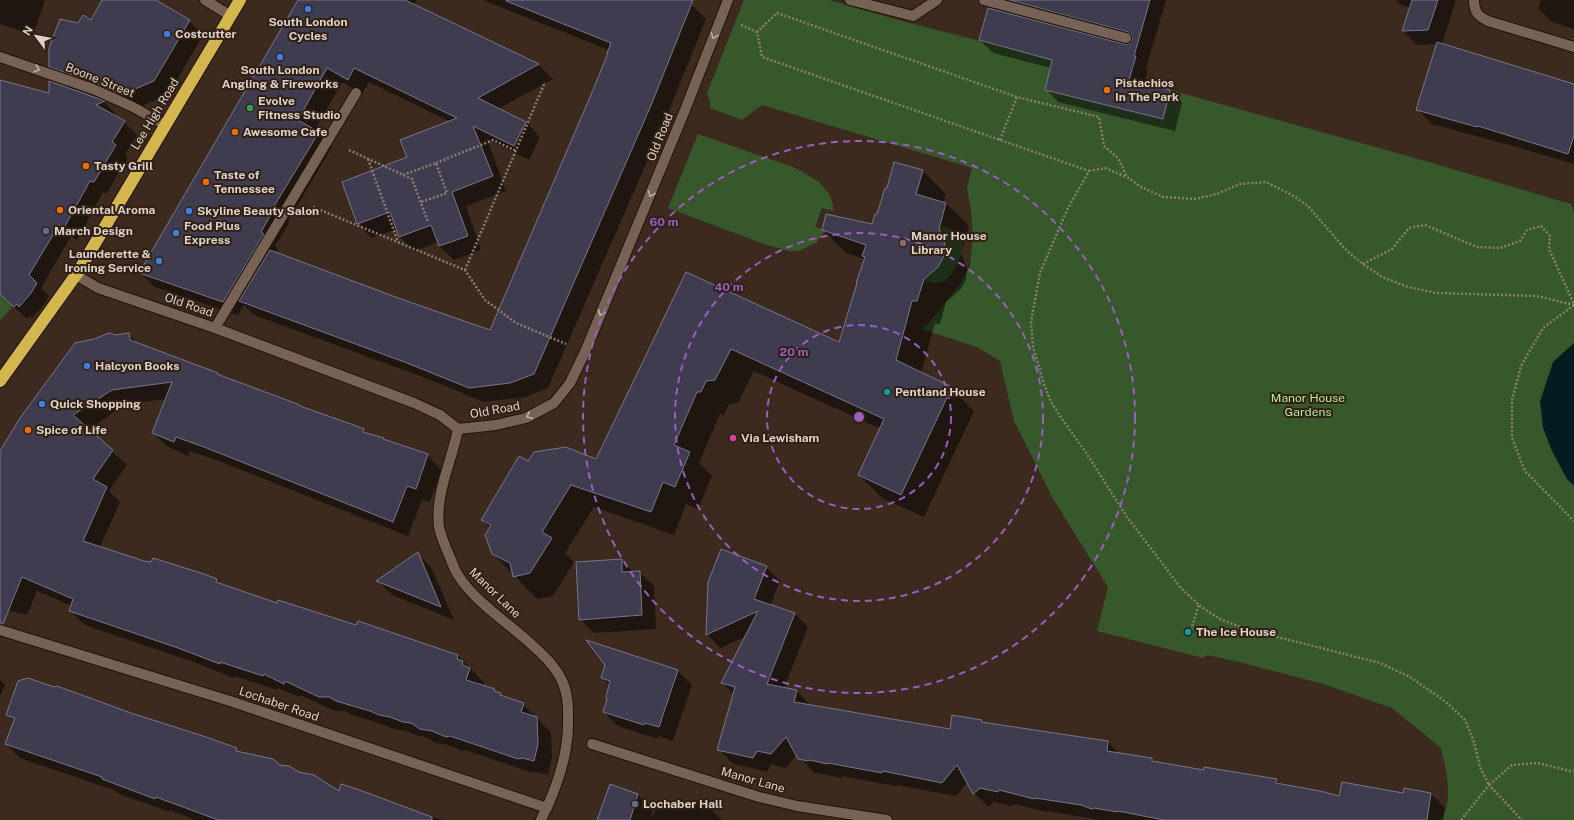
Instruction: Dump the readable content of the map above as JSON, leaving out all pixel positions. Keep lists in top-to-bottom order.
{
  "streets": {
    "highway": ["Lee High Road"],
    "street": [
      "Boone Street",
      "Old Road",
      "Manor Lane",
      "Lochaber Road"
    ]
  },
  "crossings": [
    ["Boone Street", "Lee High Road"],
    ["Lee High Road", "Old Road"],
    ["Old Road", "Manor Lane"],
    ["Manor Lane", "Lochaber Road"]
  ],
  "one_way": ["Boone Street", "Old Road"],
  "parks": ["Manor House Gardens"],
  "places": [
    "South London Cycles",
    "Costcutter",
    "South London Angling & Fireworks",
    "Pistachios In The Park",
    "Evolve Fitness Studio",
    "Awesome Cafe",
    "Tasty Grill",
    "Taste of Tennessee",
    "Oriental Aroma",
    "Skyline Beauty Salon",
    "March Design",
    "Food Plus Express",
    "Manor House Library",
    "Launderette & Ironing Service",
    "Halcyon Books",
    "Pentland House",
    "Quick Shopping",
    "Spice of Life",
    "Via Lewisham",
    "The Ice House",
    "Lochaber Hall"
  ],
  "north": "top left",
  "rings": ["60 m", "40 m", "20 m"]
}
